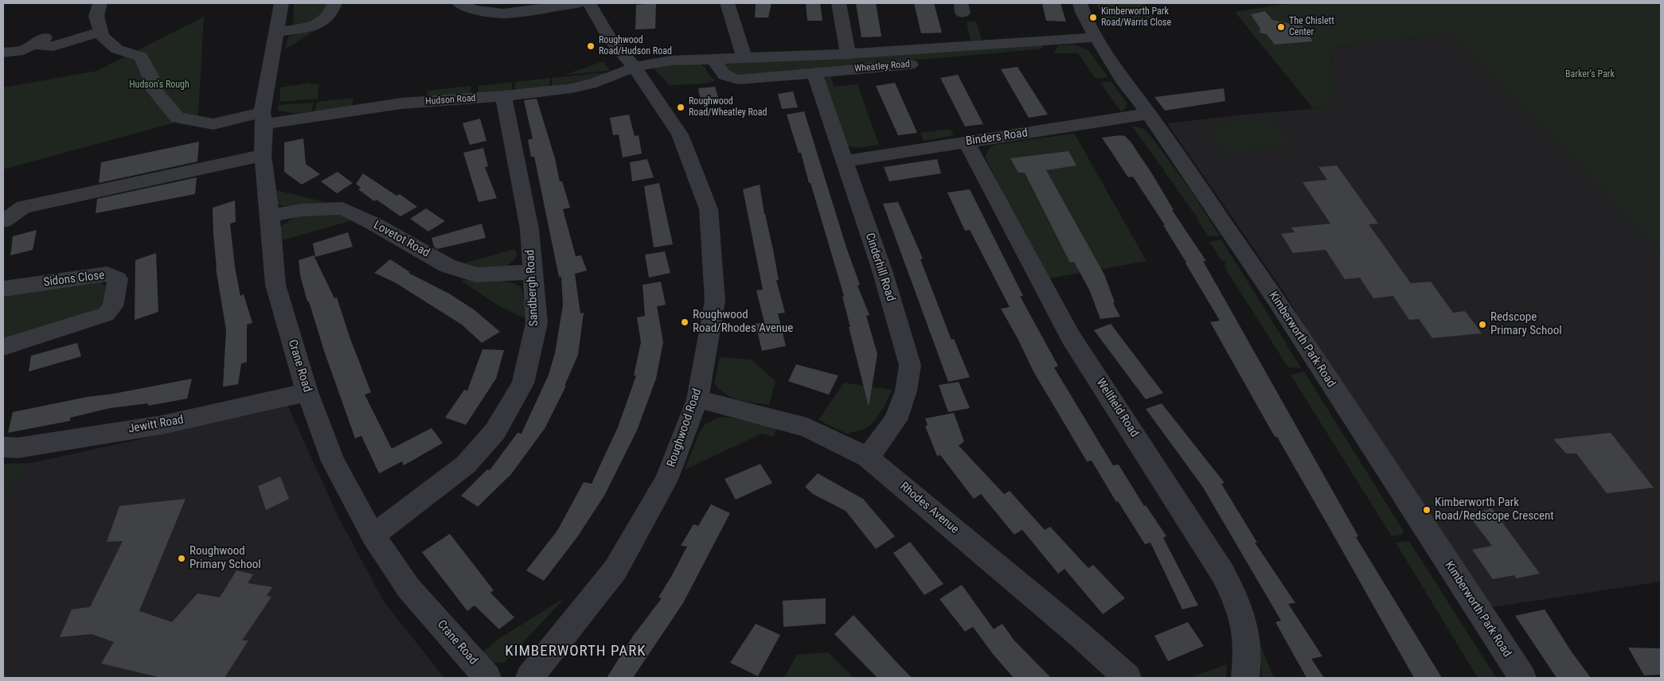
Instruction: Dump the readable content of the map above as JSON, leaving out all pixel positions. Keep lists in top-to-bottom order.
{
  "streets": {
    "street": [
      "Wheatley Road",
      "Hudson Road",
      "Binders Road",
      "Lovetot Road",
      "Cinderhill Road",
      "Sidons Close",
      "Sandbergh Road",
      "Kimberworth Park Road",
      "Crane Road",
      "Wellfield Road",
      "Jewitt Road",
      "Roughwood Road",
      "Rhodes Avenue"
    ]
  },
  "crossings": [
    ["Wheatley Road", "Hudson Road"],
    ["Wheatley Road", "Cinderhill Road"],
    ["Wheatley Road", "Kimberworth Park Road"],
    ["Wheatley Road", "Roughwood Road"],
    ["Hudson Road", "Sandbergh Road"],
    ["Hudson Road", "Crane Road"],
    ["Hudson Road", "Roughwood Road"],
    ["Binders Road", "Cinderhill Road"],
    ["Binders Road", "Kimberworth Park Road"],
    ["Binders Road", "Wellfield Road"],
    ["Lovetot Road", "Sandbergh Road"],
    ["Lovetot Road", "Crane Road"],
    ["Cinderhill Road", "Rhodes Avenue"],
    ["Sandbergh Road", "Crane Road"],
    ["Crane Road", "Jewitt Road"],
    ["Roughwood Road", "Rhodes Avenue"]
  ],
  "districts": ["KIMBERWORTH PARK"],
  "parks": ["Barker's Park", "Hudson's Rough"],
  "places": [
    "Kimberworth Park Road/Warris Close",
    "The Chislett Center",
    "Roughwood Road/Hudson Road",
    "Roughwood Road/Wheatley Road",
    "Roughwood Road/Rhodes Avenue",
    "Redscope Primary School",
    "Kimberworth Park Road/Redscope Crescent",
    "Roughwood Primary School"
  ]
}
